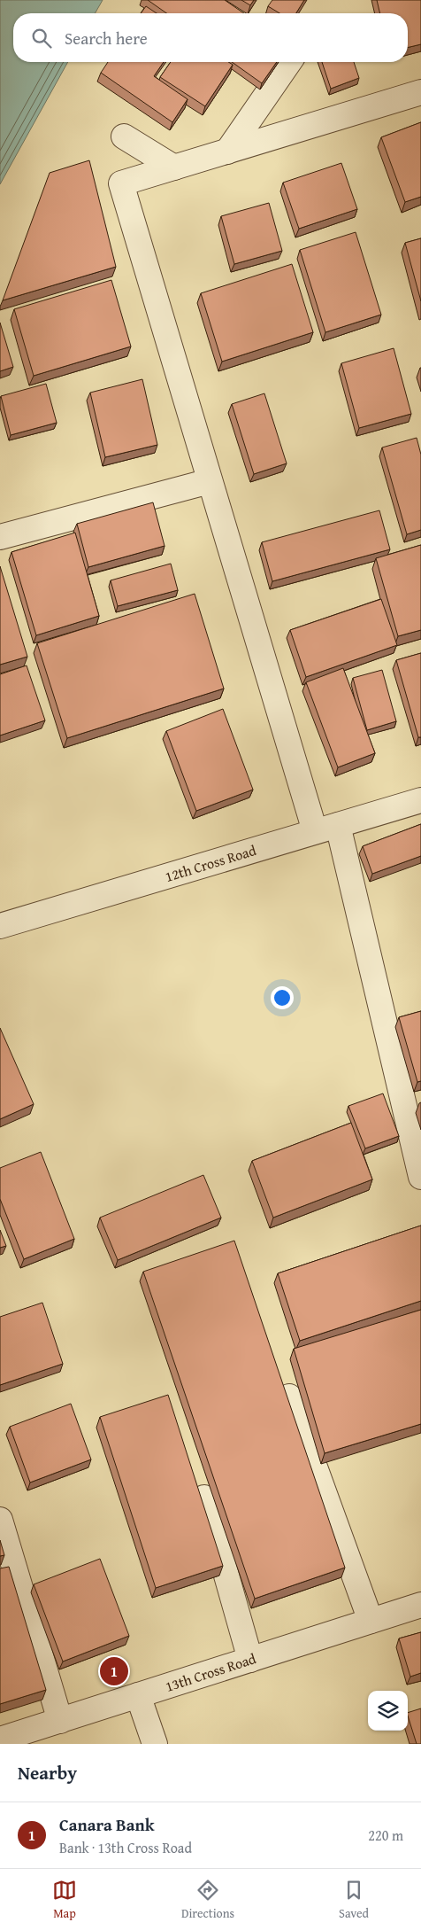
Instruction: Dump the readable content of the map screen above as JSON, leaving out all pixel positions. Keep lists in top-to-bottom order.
{
  "streets": {
    "street": ["12th Cross Road", "13th Cross Road"]
  },
  "page": {
    "search": "Search here",
    "pins": "1",
    "heading": "Nearby",
    "list": [
      {
        "mark": "1",
        "name": "Canara Bank",
        "note": "Bank · 13th Cross Road",
        "value": "220 m"
      }
    ],
    "nav": ["Map", "Directions", "Saved"]
  }
}
